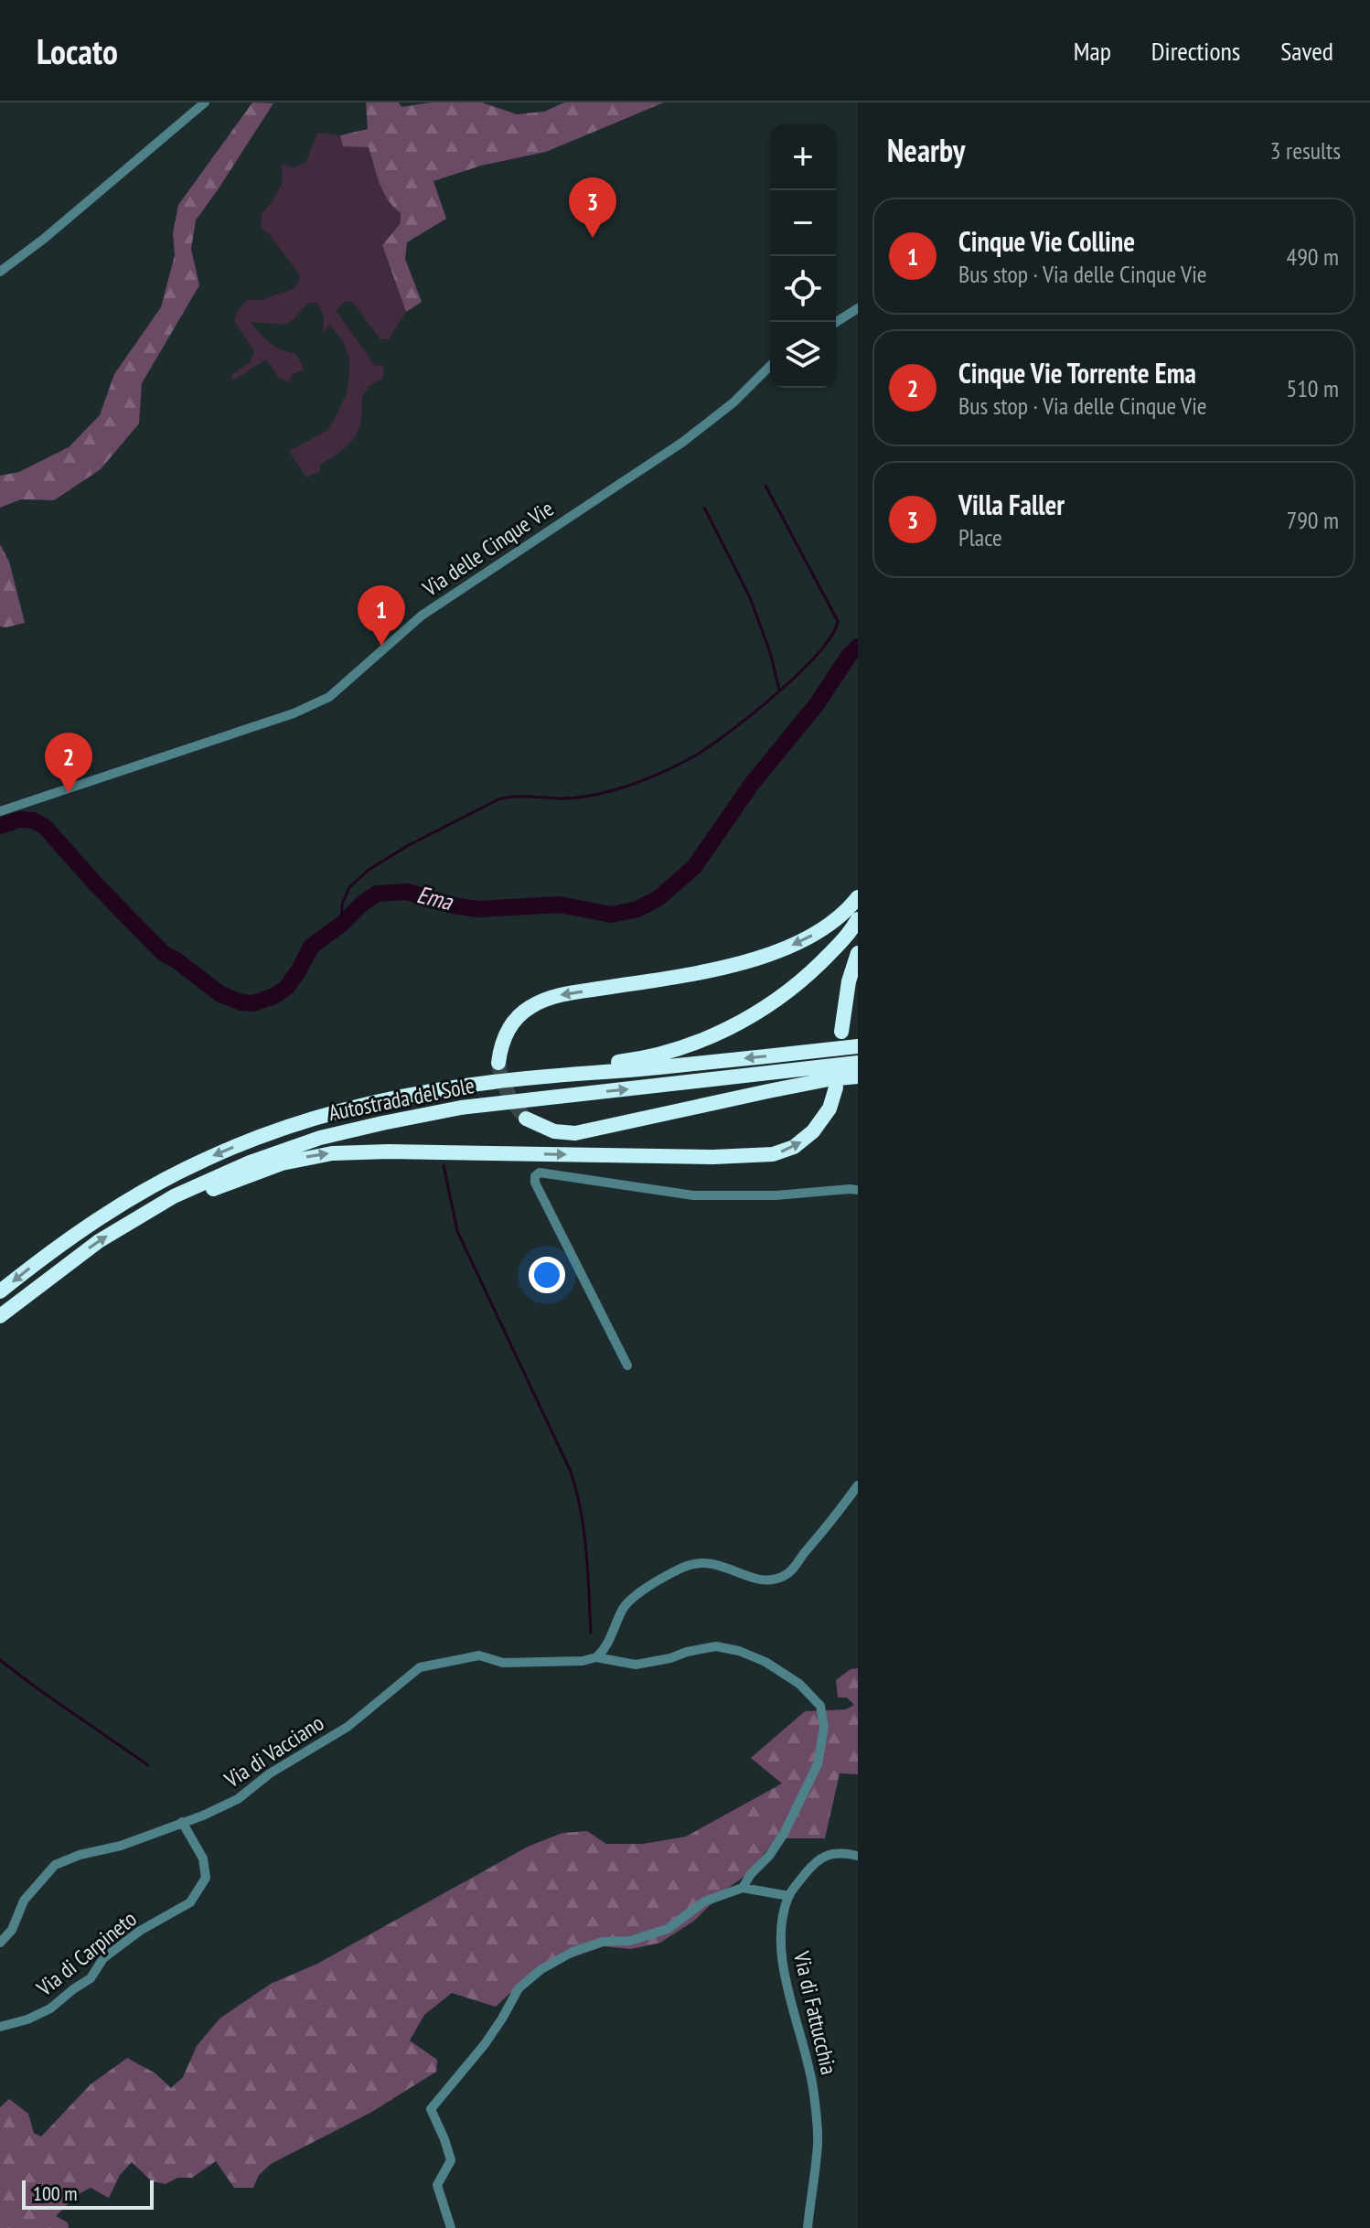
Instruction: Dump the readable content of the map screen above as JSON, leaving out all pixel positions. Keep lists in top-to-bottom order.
{
  "streets": {
    "highway": ["Autostrada del Sole"],
    "street": [
      "Via delle Cinque Vie",
      "Via di Vacciano",
      "Via di Carpineto",
      "Via di Fattucchia"
    ]
  },
  "crossings": [
    ["Via di Vacciano", "Via di Carpineto"]
  ],
  "water": ["Ema"],
  "scale_bar": "100 m",
  "page": {
    "header": "Locato",
    "nav": ["Map", "Directions", "Saved"],
    "heading": ["Nearby", "3 results"],
    "map_buttons": ["+", "−"],
    "pins": ["3", "1", "2"],
    "list": [
      {
        "mark": "1",
        "name": "Cinque Vie Colline",
        "note": "Bus stop · Via delle Cinque Vie",
        "value": "490 m"
      },
      {
        "mark": "2",
        "name": "Cinque Vie Torrente Ema",
        "note": "Bus stop · Via delle Cinque Vie",
        "value": "510 m"
      },
      {
        "mark": "3",
        "name": "Villa Faller",
        "note": "Place",
        "value": "790 m"
      }
    ],
    "scale": "100 m"
  }
}
